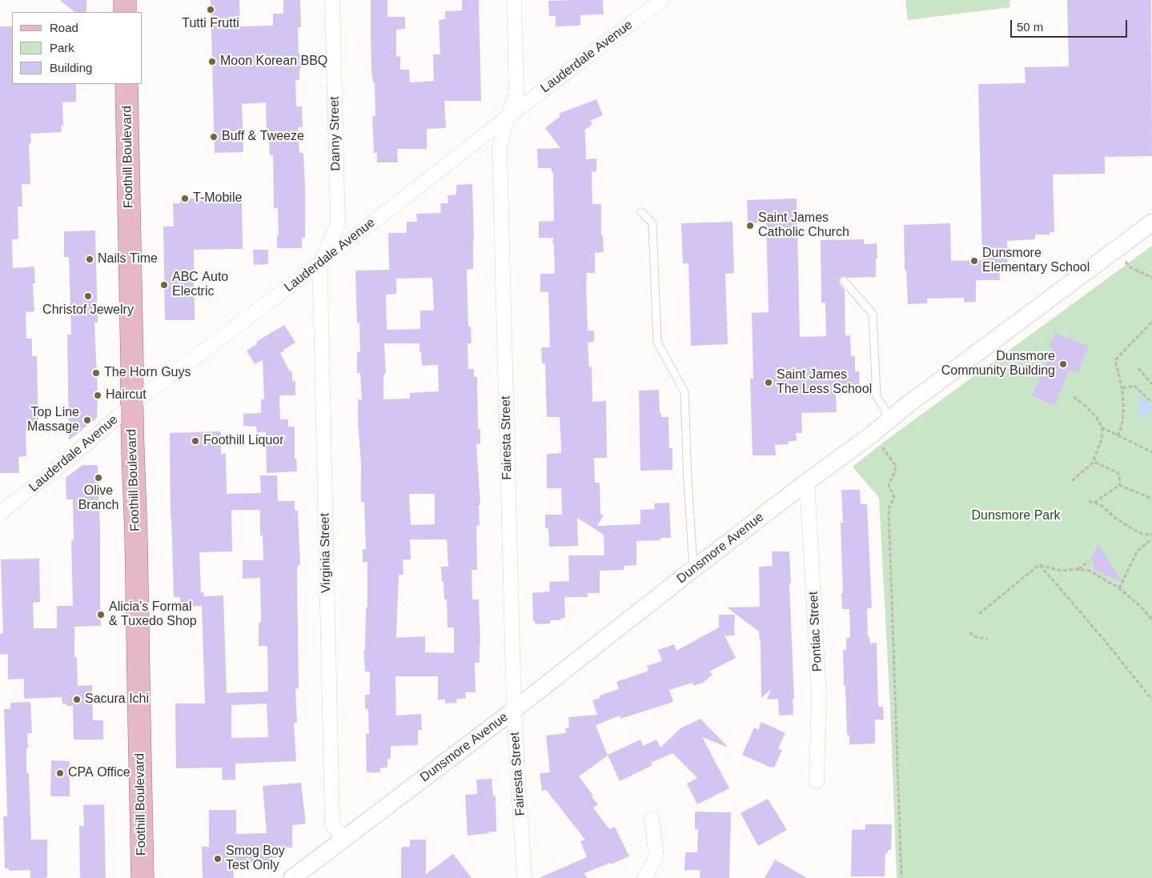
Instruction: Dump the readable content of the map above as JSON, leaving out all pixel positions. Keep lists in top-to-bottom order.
{
  "streets": {
    "main road": ["Foothill Boulevard"],
    "street": [
      "Lauderdale Avenue",
      "Danny Street",
      "Fairesta Street",
      "Dunsmore Avenue",
      "Virginia Street",
      "Pontiac Street"
    ]
  },
  "crossings": [
    ["Lauderdale Avenue", "Danny Street"],
    ["Lauderdale Avenue", "Foothill Boulevard"],
    ["Lauderdale Avenue", "Fairesta Street"],
    ["Lauderdale Avenue", "Virginia Street"],
    ["Danny Street", "Virginia Street"],
    ["Fairesta Street", "Dunsmore Avenue"],
    ["Dunsmore Avenue", "Virginia Street"],
    ["Dunsmore Avenue", "Pontiac Street"]
  ],
  "parks": ["Dunsmore Park"],
  "places": [
    "Tutti Frutti",
    "Moon Korean BBQ",
    "Buff & Tweeze",
    "T-Mobile",
    "Saint James Catholic Church",
    "Nails Time",
    "Dunsmore Elementary School",
    "ABC Auto Electric",
    "Christof Jewelry",
    "Dunsmore Community Building",
    "The Horn Guys",
    "Saint James The Less School",
    "Haircut",
    "Top Line Massage",
    "Foothill Liquor",
    "Olive Branch",
    "Alicia's Formal & Tuxedo Shop",
    "Sacura Ichi",
    "CPA Office",
    "Smog Boy Test Only"
  ],
  "legend": ["Road", "Park", "Building"],
  "scale_bar": "50 m"
}
